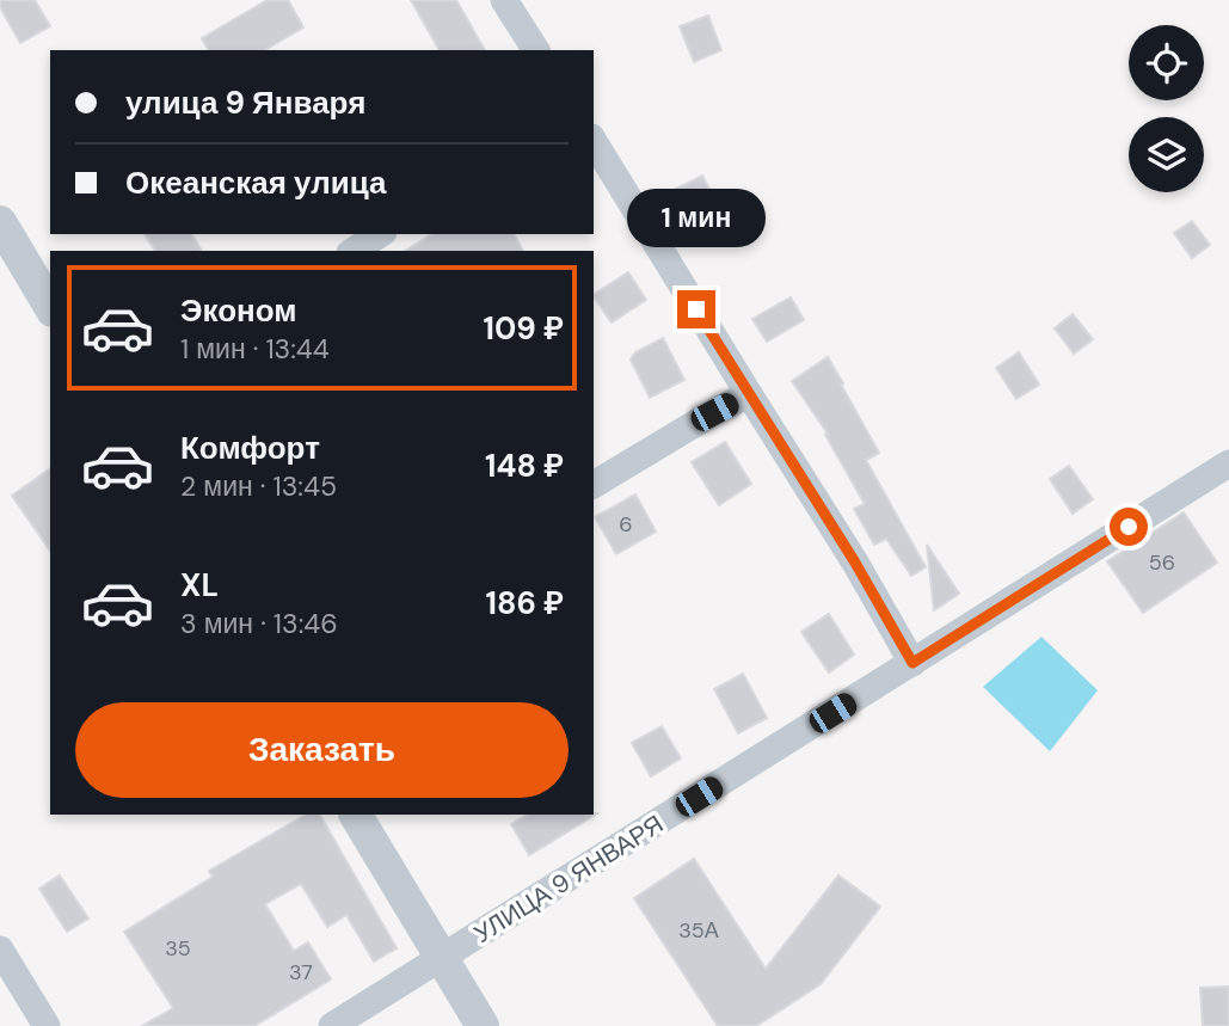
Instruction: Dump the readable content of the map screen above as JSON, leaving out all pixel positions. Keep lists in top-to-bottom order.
{
  "streets": {
    "street": ["УЛИЦА 9 ЯНВАРЯ"]
  },
  "house_numbers": [
    "6",
    "56",
    "35А",
    "35",
    "37"
  ],
  "page": {
    "banner": ["улица 9 Января", "Океанская улица"],
    "bubble": "1 мин",
    "list": [
      {
        "name": "Эконом",
        "note": "1 мин · 13:44",
        "value": "109 ₽"
      },
      {
        "name": "Комфорт",
        "note": "2 мин · 13:45",
        "value": "148 ₽"
      },
      {
        "name": "XL",
        "note": "3 мин · 13:46",
        "value": "186 ₽"
      }
    ],
    "buttons": "Заказать"
  }
}
